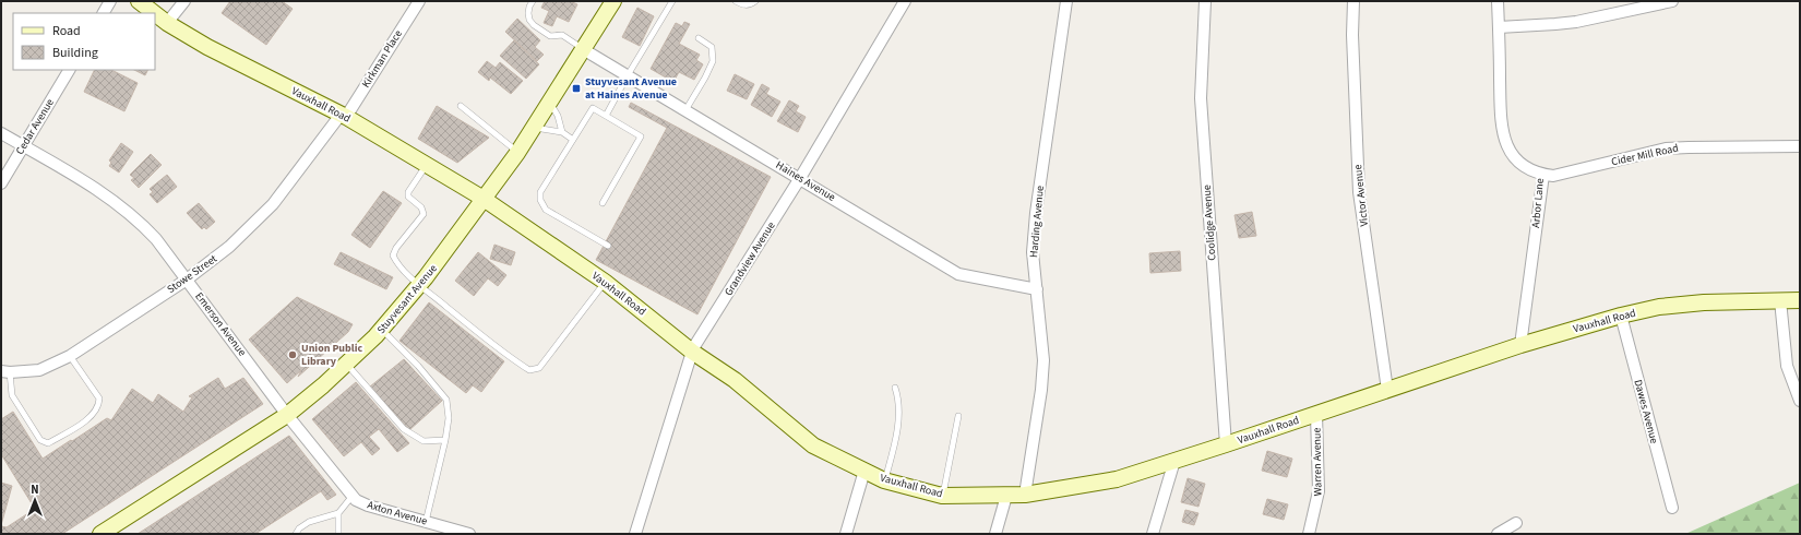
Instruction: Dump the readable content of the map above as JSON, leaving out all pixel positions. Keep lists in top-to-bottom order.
{
  "streets": {
    "street": [
      "Kirkman Place",
      "Vauxhall Road",
      "Cedar Avenue",
      "Cider Mill Road",
      "Haines Avenue",
      "Victor Avenue",
      "Arbor Lane",
      "Harding Avenue",
      "Coolidge Avenue",
      "Grandview Avenue",
      "Stowe Street",
      "Stuyvesant Avenue",
      "Emerson Avenue",
      "Dawes Avenue",
      "Warren Avenue",
      "Axton Avenue"
    ]
  },
  "crossings": [
    ["Kirkman Place", "Vauxhall Road"],
    ["Kirkman Place", "Stowe Street"],
    ["Vauxhall Road", "Victor Avenue"],
    ["Vauxhall Road", "Arbor Lane"],
    ["Vauxhall Road", "Harding Avenue"],
    ["Vauxhall Road", "Coolidge Avenue"],
    ["Vauxhall Road", "Grandview Avenue"],
    ["Vauxhall Road", "Stowe Street"],
    ["Vauxhall Road", "Stuyvesant Avenue"],
    ["Vauxhall Road", "Dawes Avenue"],
    ["Vauxhall Road", "Warren Avenue"],
    ["Cedar Avenue", "Emerson Avenue"],
    ["Cider Mill Road", "Arbor Lane"],
    ["Haines Avenue", "Harding Avenue"],
    ["Haines Avenue", "Grandview Avenue"],
    ["Haines Avenue", "Stuyvesant Avenue"],
    ["Stowe Street", "Emerson Avenue"],
    ["Stuyvesant Avenue", "Emerson Avenue"],
    ["Stuyvesant Avenue", "Axton Avenue"],
    ["Emerson Avenue", "Axton Avenue"]
  ],
  "places": {
    "transit": ["Stuyvesant Avenue at Haines Avenue"],
    "other": ["Union Public Library"]
  },
  "legend": ["Road", "Building"],
  "north": "top"
}
